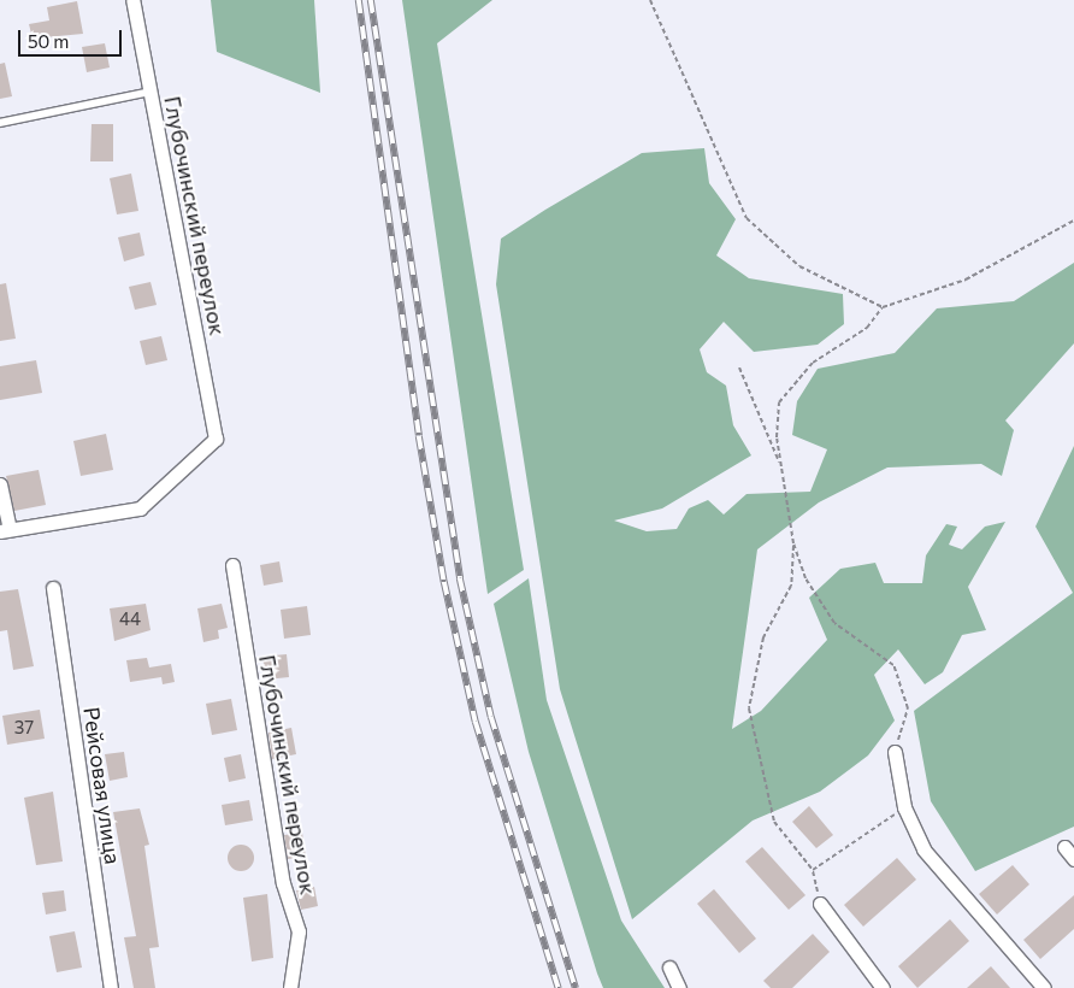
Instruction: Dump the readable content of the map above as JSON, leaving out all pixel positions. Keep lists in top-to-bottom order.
{
  "streets": {
    "street": ["Глубочинский переулок", "Рейсовая улица"]
  },
  "house_numbers": ["44", "37"],
  "scale_bar": "50 m"
}
